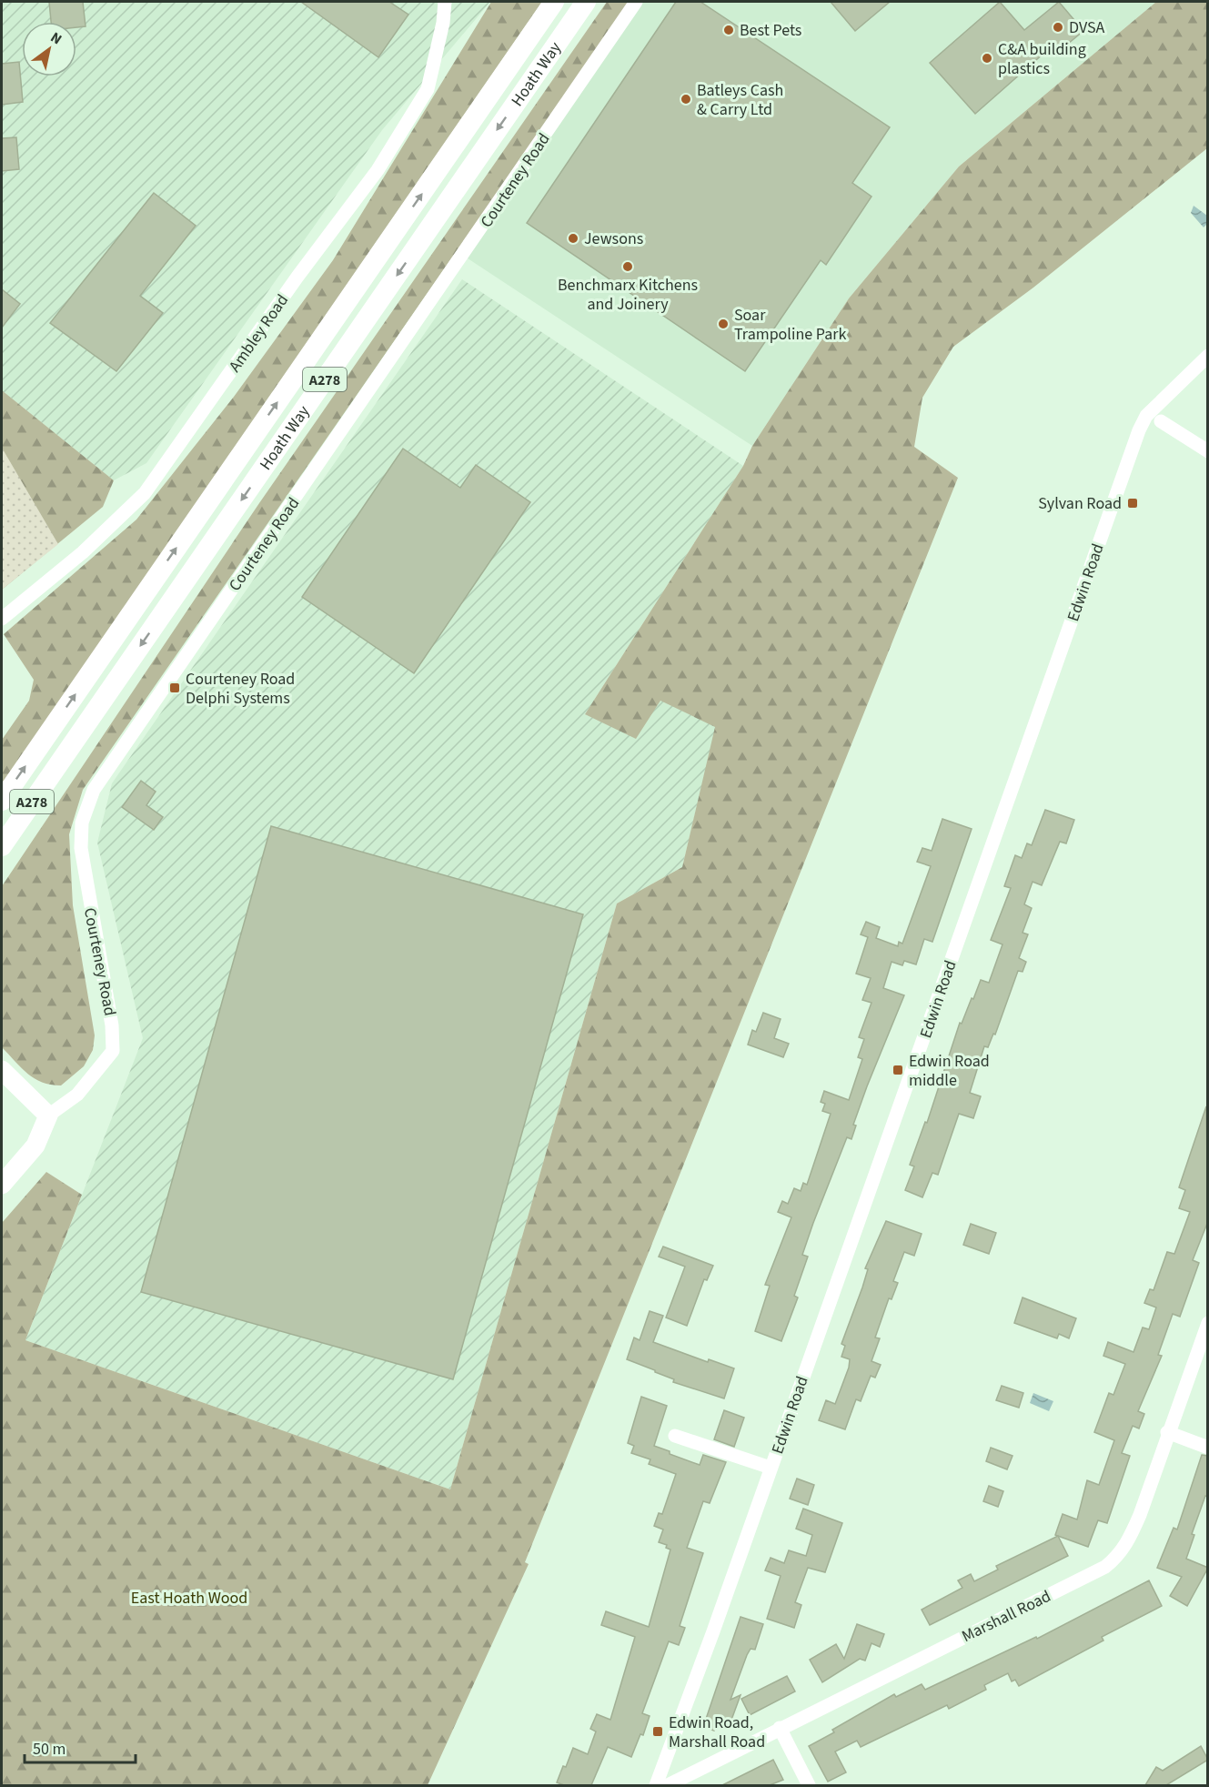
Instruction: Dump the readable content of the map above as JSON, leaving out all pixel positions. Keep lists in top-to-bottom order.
{
  "streets": {
    "main road": ["Hoath Way", "A278"],
    "street": [
      "Courteney Road",
      "Ambley Road",
      "Edwin Road",
      "Marshall Road"
    ]
  },
  "parks": ["East Hoath Wood"],
  "places": {
    "other": [
      "DVSA",
      "Best Pets",
      "C&A building plastics",
      "Batleys Cash & Carry Ltd",
      "Jewsons",
      "Benchmarx Kitchens and Joinery",
      "Soar Trampoline Park"
    ],
    "transit": [
      "Sylvan Road",
      "Courteney Road Delphi Systems",
      "Edwin Road middle",
      "Edwin Road, Marshall Road"
    ]
  },
  "scale_bar": "50 m",
  "north": "top right"
}
